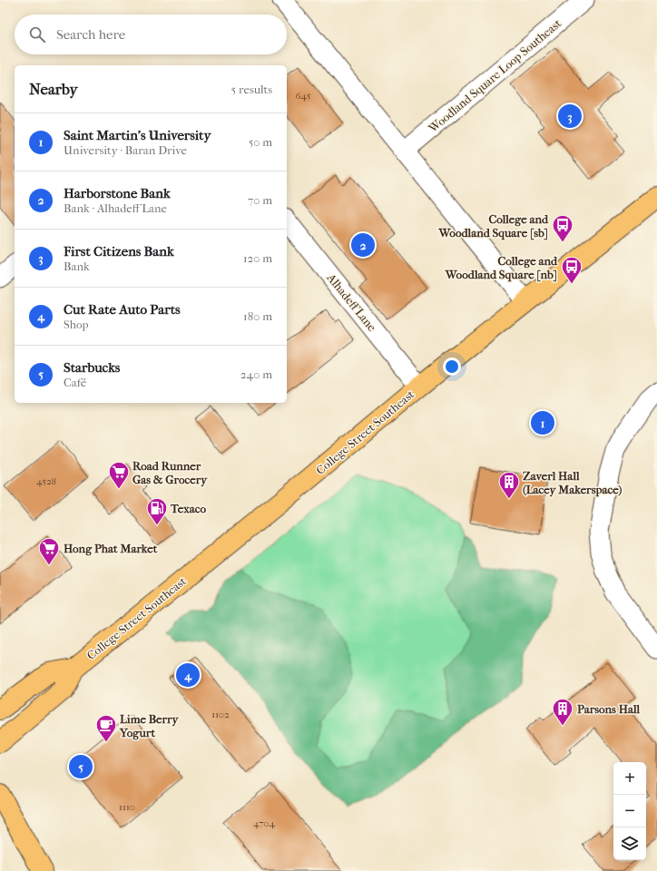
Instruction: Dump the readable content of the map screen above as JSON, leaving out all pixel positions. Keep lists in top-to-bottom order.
{
  "streets": {
    "main road": ["College Street Southeast"],
    "street": ["Woodland Square Loop Southeast", "Alhadeff Lane"]
  },
  "crossings": [
    ["Alhadeff Lane", "College Street Southeast"]
  ],
  "places": {
    "bus stop": ["College and Woodland Square [sb]", "College and Woodland Square [nb]"],
    "supermarket": ["Road Runner Gas & Grocery", "Hong Phat Market"],
    "building": ["Zaverl Hall (Lacey Makerspace)", "Parsons Hall"],
    "fuel station": ["Texaco"],
    "cafe": ["Lime Berry Yogurt"]
  },
  "house_numbers": [
    "645",
    "4528",
    "1102",
    "1110",
    "4704"
  ],
  "page": {
    "search": "Search here",
    "heading": ["Nearby", "5 results"],
    "pins": [
      "3",
      "2",
      "1",
      "4",
      "5"
    ],
    "list": [
      {
        "mark": "1",
        "name": "Saint Martin's University",
        "note": "University · Baran Drive",
        "value": "50 m"
      },
      {
        "mark": "2",
        "name": "Harborstone Bank",
        "note": "Bank · Alhadeff Lane",
        "value": "70 m"
      },
      {
        "mark": "3",
        "name": "First Citizens Bank",
        "note": "Bank",
        "value": "120 m"
      },
      {
        "mark": "4",
        "name": "Cut Rate Auto Parts",
        "note": "Shop",
        "value": "180 m"
      },
      {
        "mark": "5",
        "name": "Starbucks",
        "note": "Café",
        "value": "240 m"
      }
    ],
    "map_buttons": ["+", "−"]
  }
}
